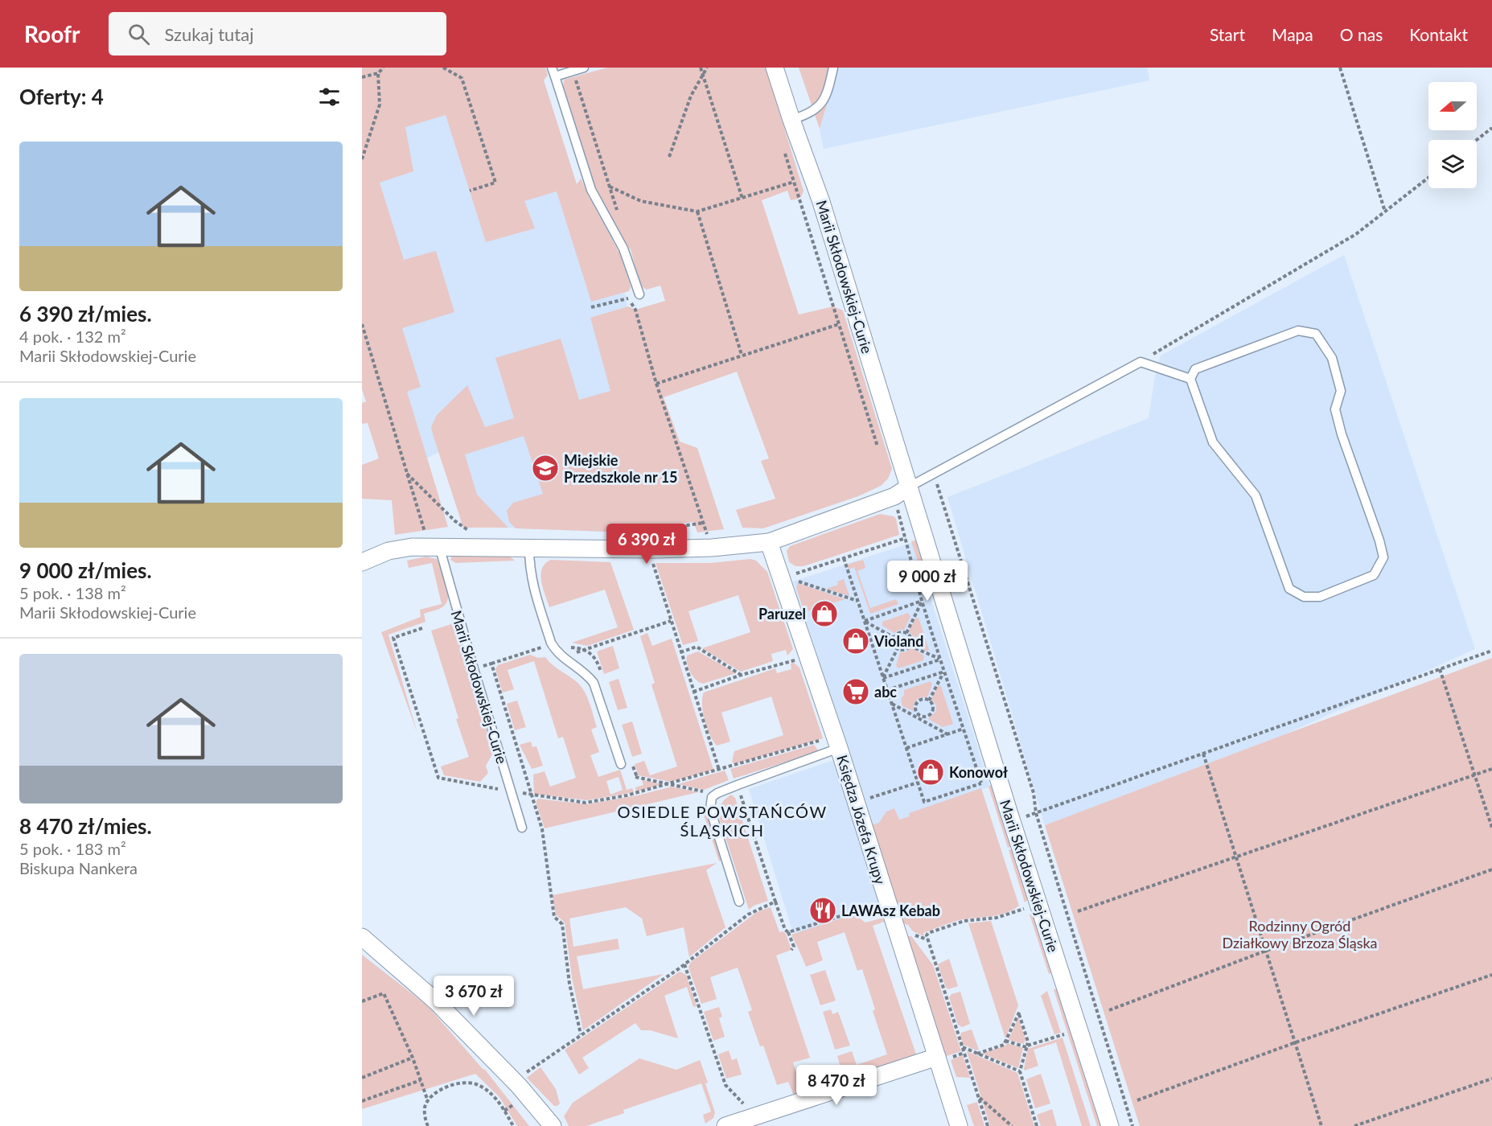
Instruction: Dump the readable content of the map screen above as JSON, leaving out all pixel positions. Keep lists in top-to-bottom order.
{
  "streets": {
    "street": ["Marii Skłodowskiej-Curie", "Księdza Józefa Krupy"]
  },
  "districts": ["OSIEDLE POWSTAŃCÓW ŚLĄSKICH"],
  "parks": ["Rodzinny Ogród Działkowy Brzoza Śląska"],
  "places": {
    "school or university": ["Miejskie Przedszkole nr 15"],
    "shop": ["Paruzel", "Violand", "Konowoł"],
    "supermarket": ["abc"],
    "restaurant": ["LAWAsz Kebab"]
  },
  "north": "left",
  "page": {
    "header": "Roofr",
    "search": "Szukaj tutaj",
    "nav": [
      "Start",
      "Mapa",
      "O nas",
      "Kontakt"
    ],
    "heading": "Oferty: 4",
    "list": [
      {
        "name": "6 390 zł/mies.",
        "note": "4 pok. · 132 m² · Marii Skłodowskiej-Curie"
      },
      {
        "name": "9 000 zł/mies.",
        "note": "5 pok. · 138 m² · Marii Skłodowskiej-Curie"
      },
      {
        "name": "8 470 zł/mies.",
        "note": "5 pok. · 183 m² · Biskupa Nankera"
      }
    ],
    "price": [
      "6 390 zł",
      "9 000 zł",
      "3 670 zł",
      "8 470 zł"
    ]
  }
}
